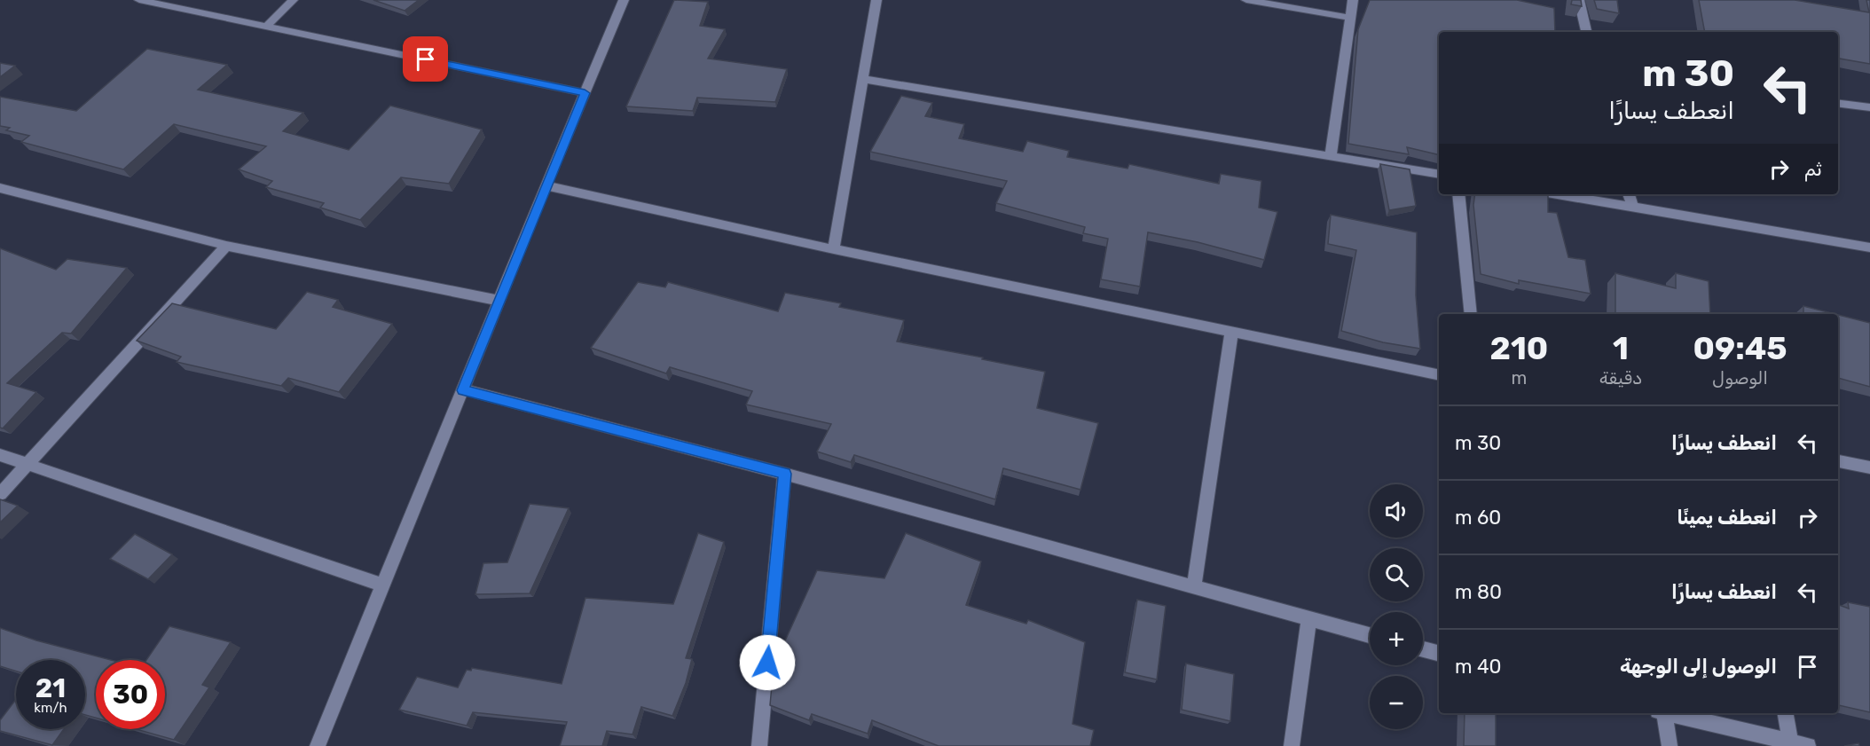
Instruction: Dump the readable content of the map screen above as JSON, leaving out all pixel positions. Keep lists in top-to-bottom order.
{
  "page": {
    "turn": ["30 m", "انعطف يسارًا"],
    "then": "ثم",
    "eta": [
      "09:45",
      "الوصول",
      "1",
      "دقيقة",
      "210",
      "m"
    ],
    "list": [
      {
        "name": "انعطف يسارًا",
        "value": "30 m"
      },
      {
        "name": "انعطف يمينًا",
        "value": "60 m"
      },
      {
        "name": "انعطف يسارًا",
        "value": "80 m"
      },
      {
        "name": "الوصول إلى الوجهة",
        "value": "40 m"
      }
    ],
    "map_buttons": ["+", "−"],
    "speed": "21 km/h",
    "limit": "30"
  }
}
